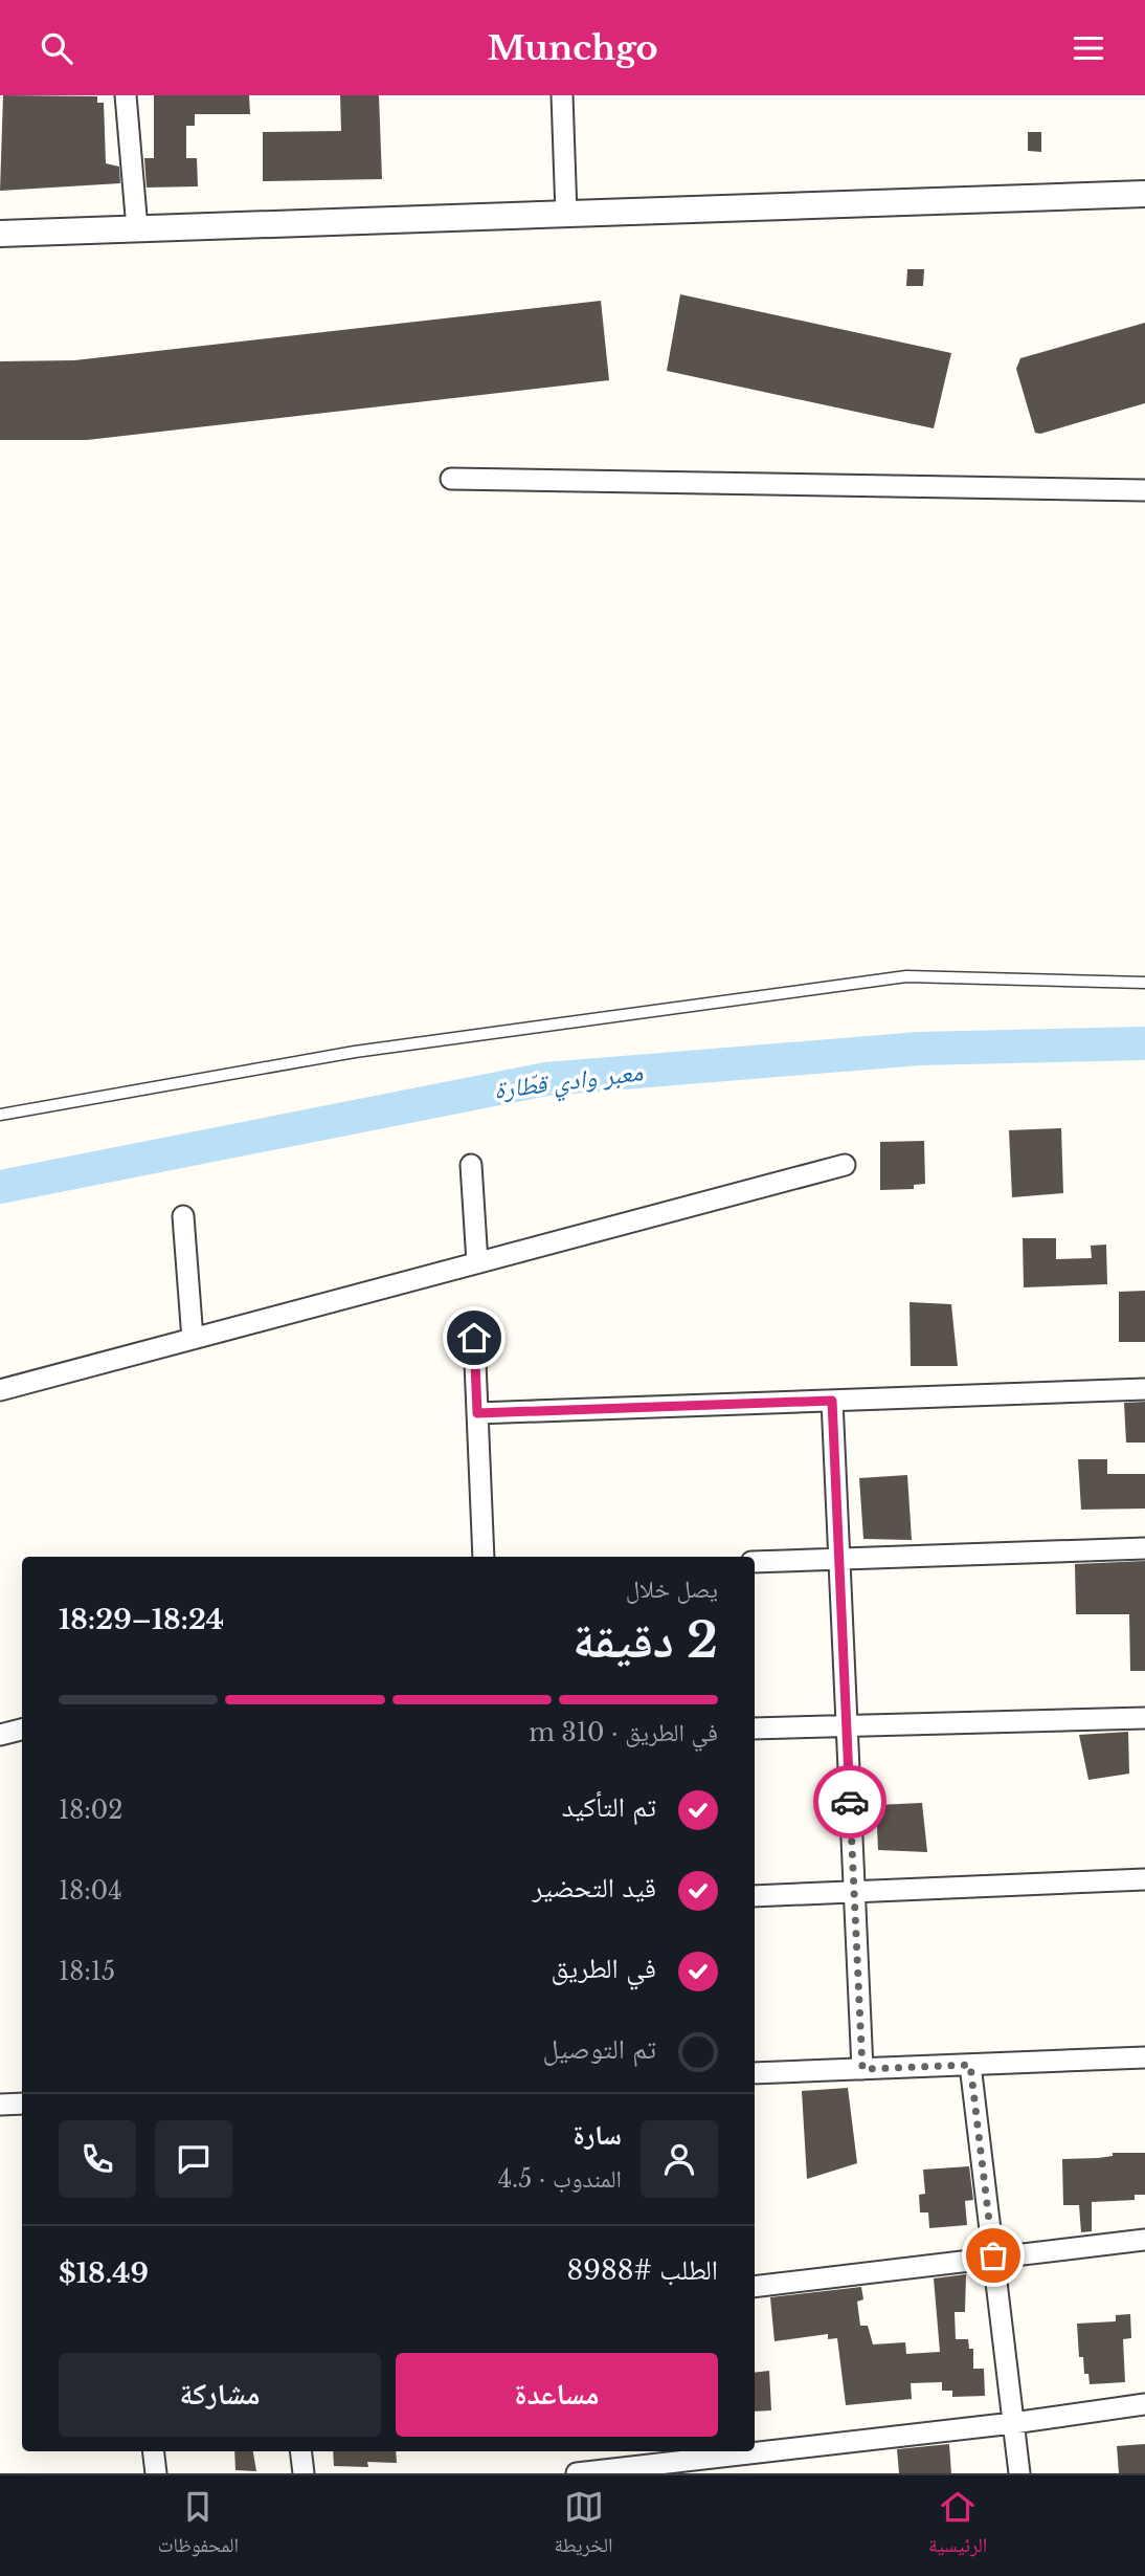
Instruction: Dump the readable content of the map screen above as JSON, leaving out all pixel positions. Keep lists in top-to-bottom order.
{
  "water": ["معبر وادي قطّارة"],
  "page": {
    "header": "Munchgo",
    "heading": ["2 دقيقة", "يصل خلال", "18:24–18:29"],
    "panel": [
      "سارة",
      "المندوب · 4.5",
      "الطلب #8988",
      "$18.49"
    ],
    "bar": "في الطريق · 310 m",
    "list": [
      ["تم التأكيد", "18:02"],
      ["قيد التحضير", "18:04"],
      ["في الطريق", "18:15"],
      "تم التوصيل"
    ],
    "buttons": ["مساعدة", "مشاركة"],
    "tabs": ["الرئيسية", "الخريطة", "المحفوظات"]
  }
}
